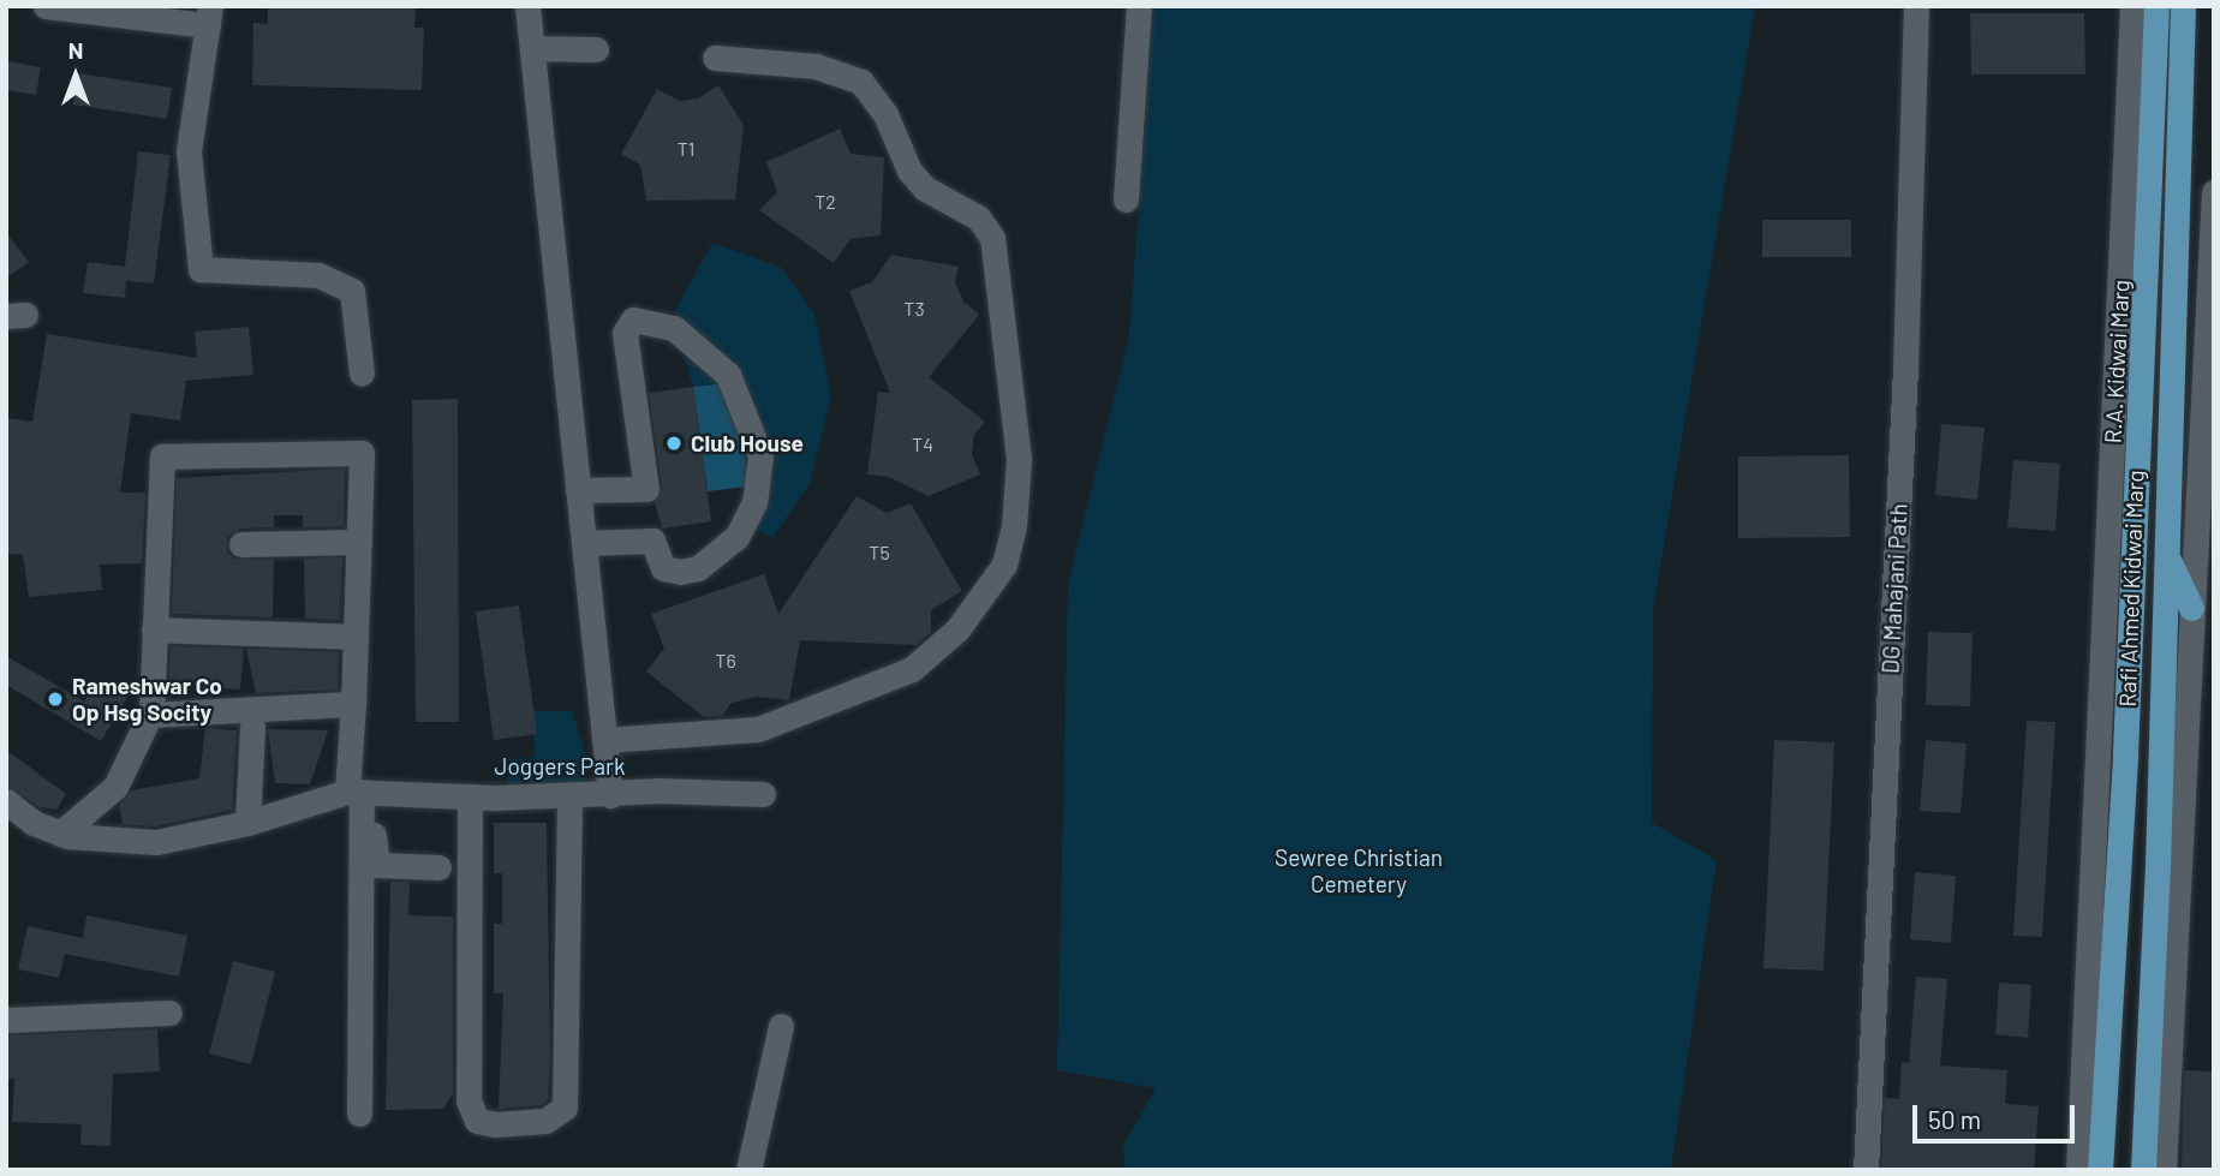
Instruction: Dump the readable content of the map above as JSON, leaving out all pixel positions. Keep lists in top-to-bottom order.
{
  "streets": {
    "main road": ["Rafi Ahmed Kidwai Marg"],
    "street": ["R.A. Kidwai Marg", "DG Mahajani Path"]
  },
  "crossings": [
    ["R.A. Kidwai Marg", "Rafi Ahmed Kidwai Marg"]
  ],
  "parks": ["Joggers Park", "Sewree Christian Cemetery"],
  "places": ["Club House", "Rameshwar Co Op Hsg Socity"],
  "house_numbers": [
    "T1",
    "T2",
    "T3",
    "T4",
    "T5",
    "T6"
  ],
  "scale_bar": "50 m",
  "north": "top"
}
